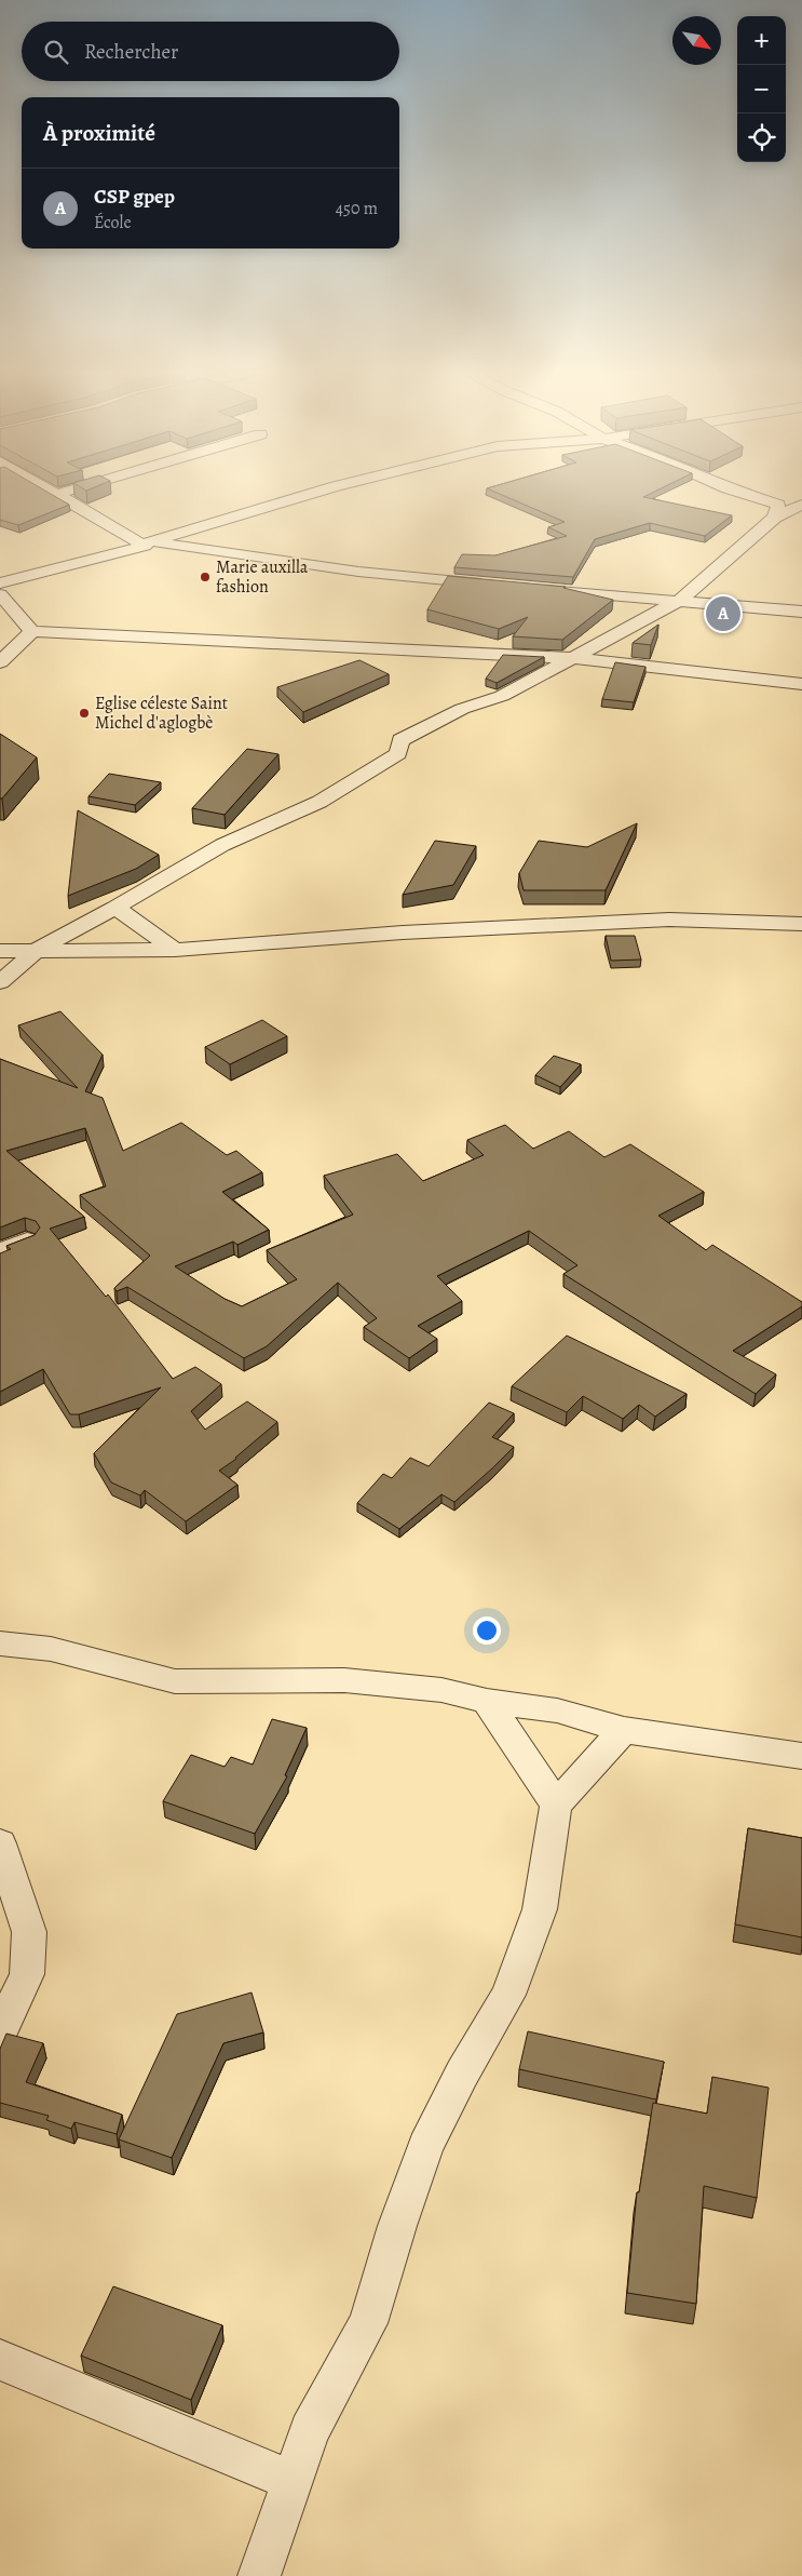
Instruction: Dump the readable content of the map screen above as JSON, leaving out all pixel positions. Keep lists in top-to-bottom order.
{
  "places": ["Marie auxilla fashion", "Eglise céleste Saint Michel d'aglogbè"],
  "north": "bottom right",
  "page": {
    "map_buttons": ["+", "−"],
    "search": "Rechercher",
    "heading": "À proximité",
    "list": [
      {
        "mark": "A",
        "name": "CSP gpep",
        "note": "École",
        "value": "450 m"
      }
    ],
    "pins": "A"
  }
}
